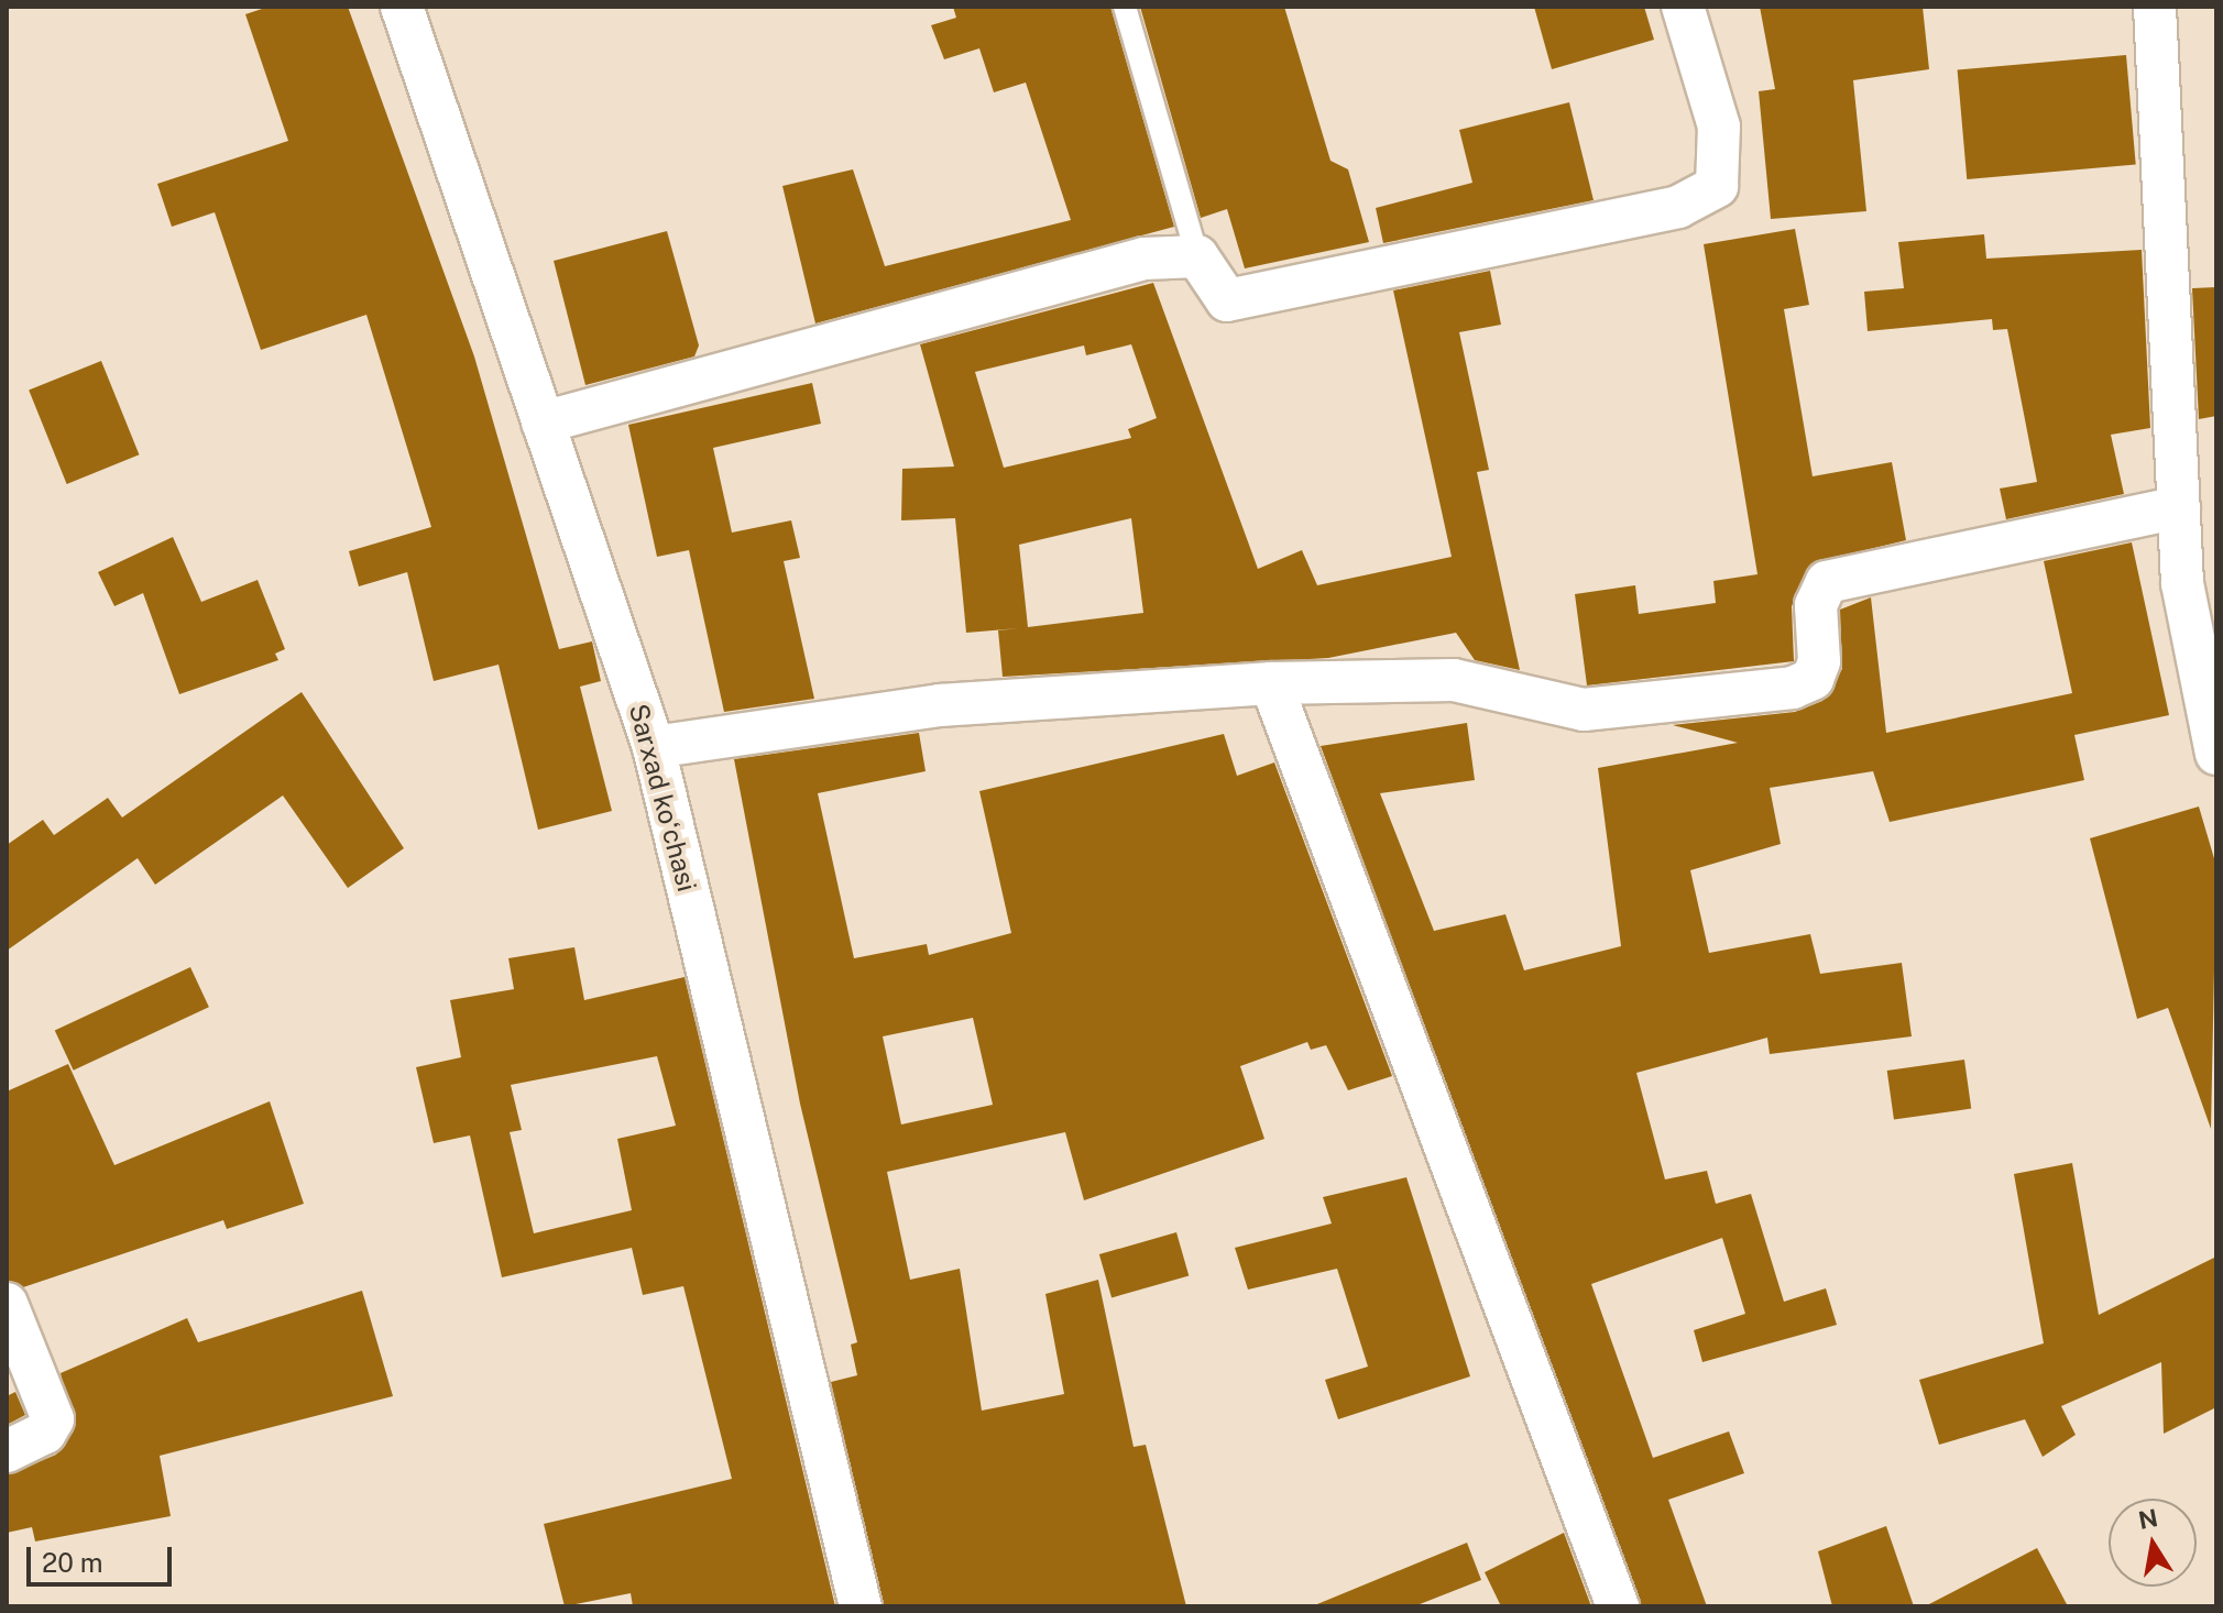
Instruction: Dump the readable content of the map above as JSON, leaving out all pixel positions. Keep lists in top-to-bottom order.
{
  "streets": {
    "street": ["Sarxad koʻchasi"]
  },
  "scale_bar": "20 m",
  "north": "top"
}
